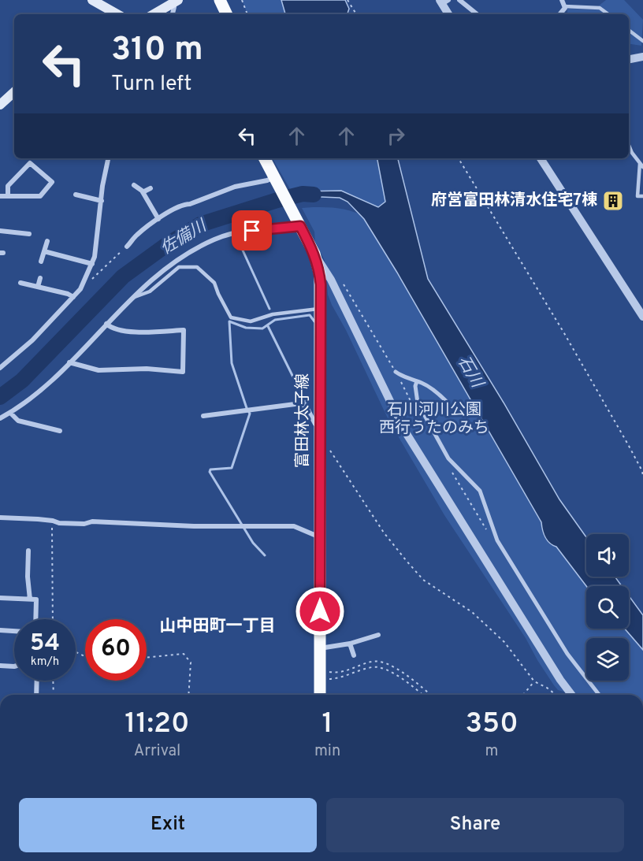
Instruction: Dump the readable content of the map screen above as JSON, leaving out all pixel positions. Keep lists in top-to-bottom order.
{
  "streets": {
    "main road": ["富田林太子線"]
  },
  "districts": ["山中田町一丁目"],
  "water": ["佐備川", "石川"],
  "parks": ["石川河川公園 西行うたのみち"],
  "places": {
    "building": ["府営富田林清水住宅7棟"]
  },
  "page": {
    "turn": ["310 m", "Turn left"],
    "speed": "54 km/h",
    "limit": "60",
    "eta": [
      "11:20",
      "Arrival",
      "1",
      "min",
      "350",
      "m"
    ],
    "buttons": ["Exit", "Share"]
  }
}
